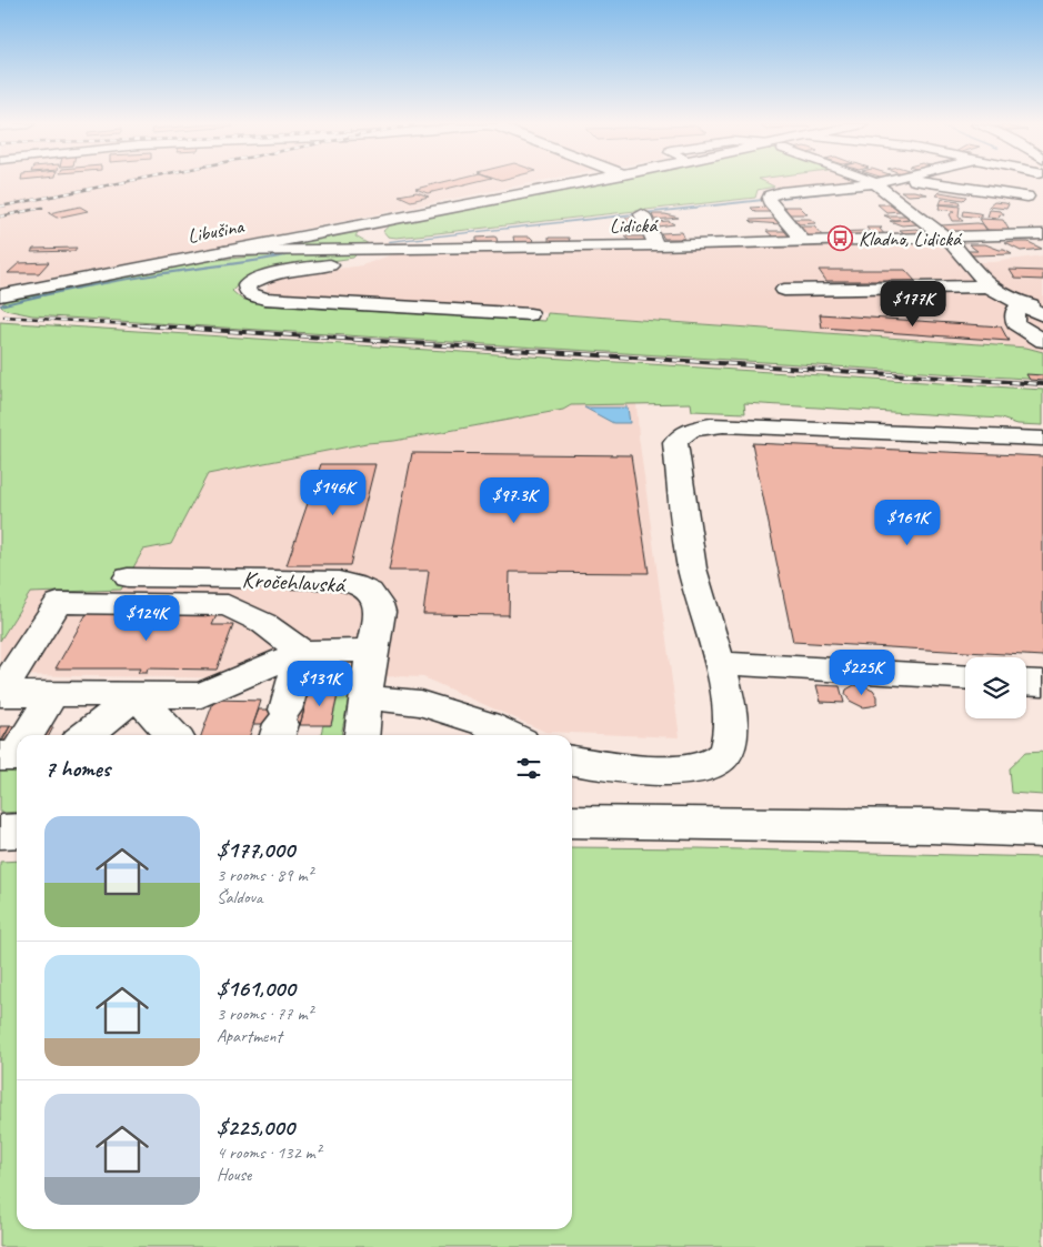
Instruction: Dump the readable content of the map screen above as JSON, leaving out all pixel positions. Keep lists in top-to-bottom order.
{
  "streets": {
    "street": ["Lidická", "Libušina", "Kročehlavská"]
  },
  "crossings": [
    ["Lidická", "Libušina"]
  ],
  "places": {
    "bus stop": ["Kladno, Lidická"]
  },
  "page": {
    "price": [
      "$177K",
      "$146K",
      "$97.3K",
      "$161K",
      "$124K",
      "$225K",
      "$131K"
    ],
    "heading": "7 homes",
    "list": [
      {
        "name": "$177,000",
        "note": "3 rooms · 89 m² · Šaldova"
      },
      {
        "name": "$161,000",
        "note": "3 rooms · 77 m² · Apartment"
      },
      {
        "name": "$225,000",
        "note": "4 rooms · 132 m² · House"
      }
    ]
  }
}
